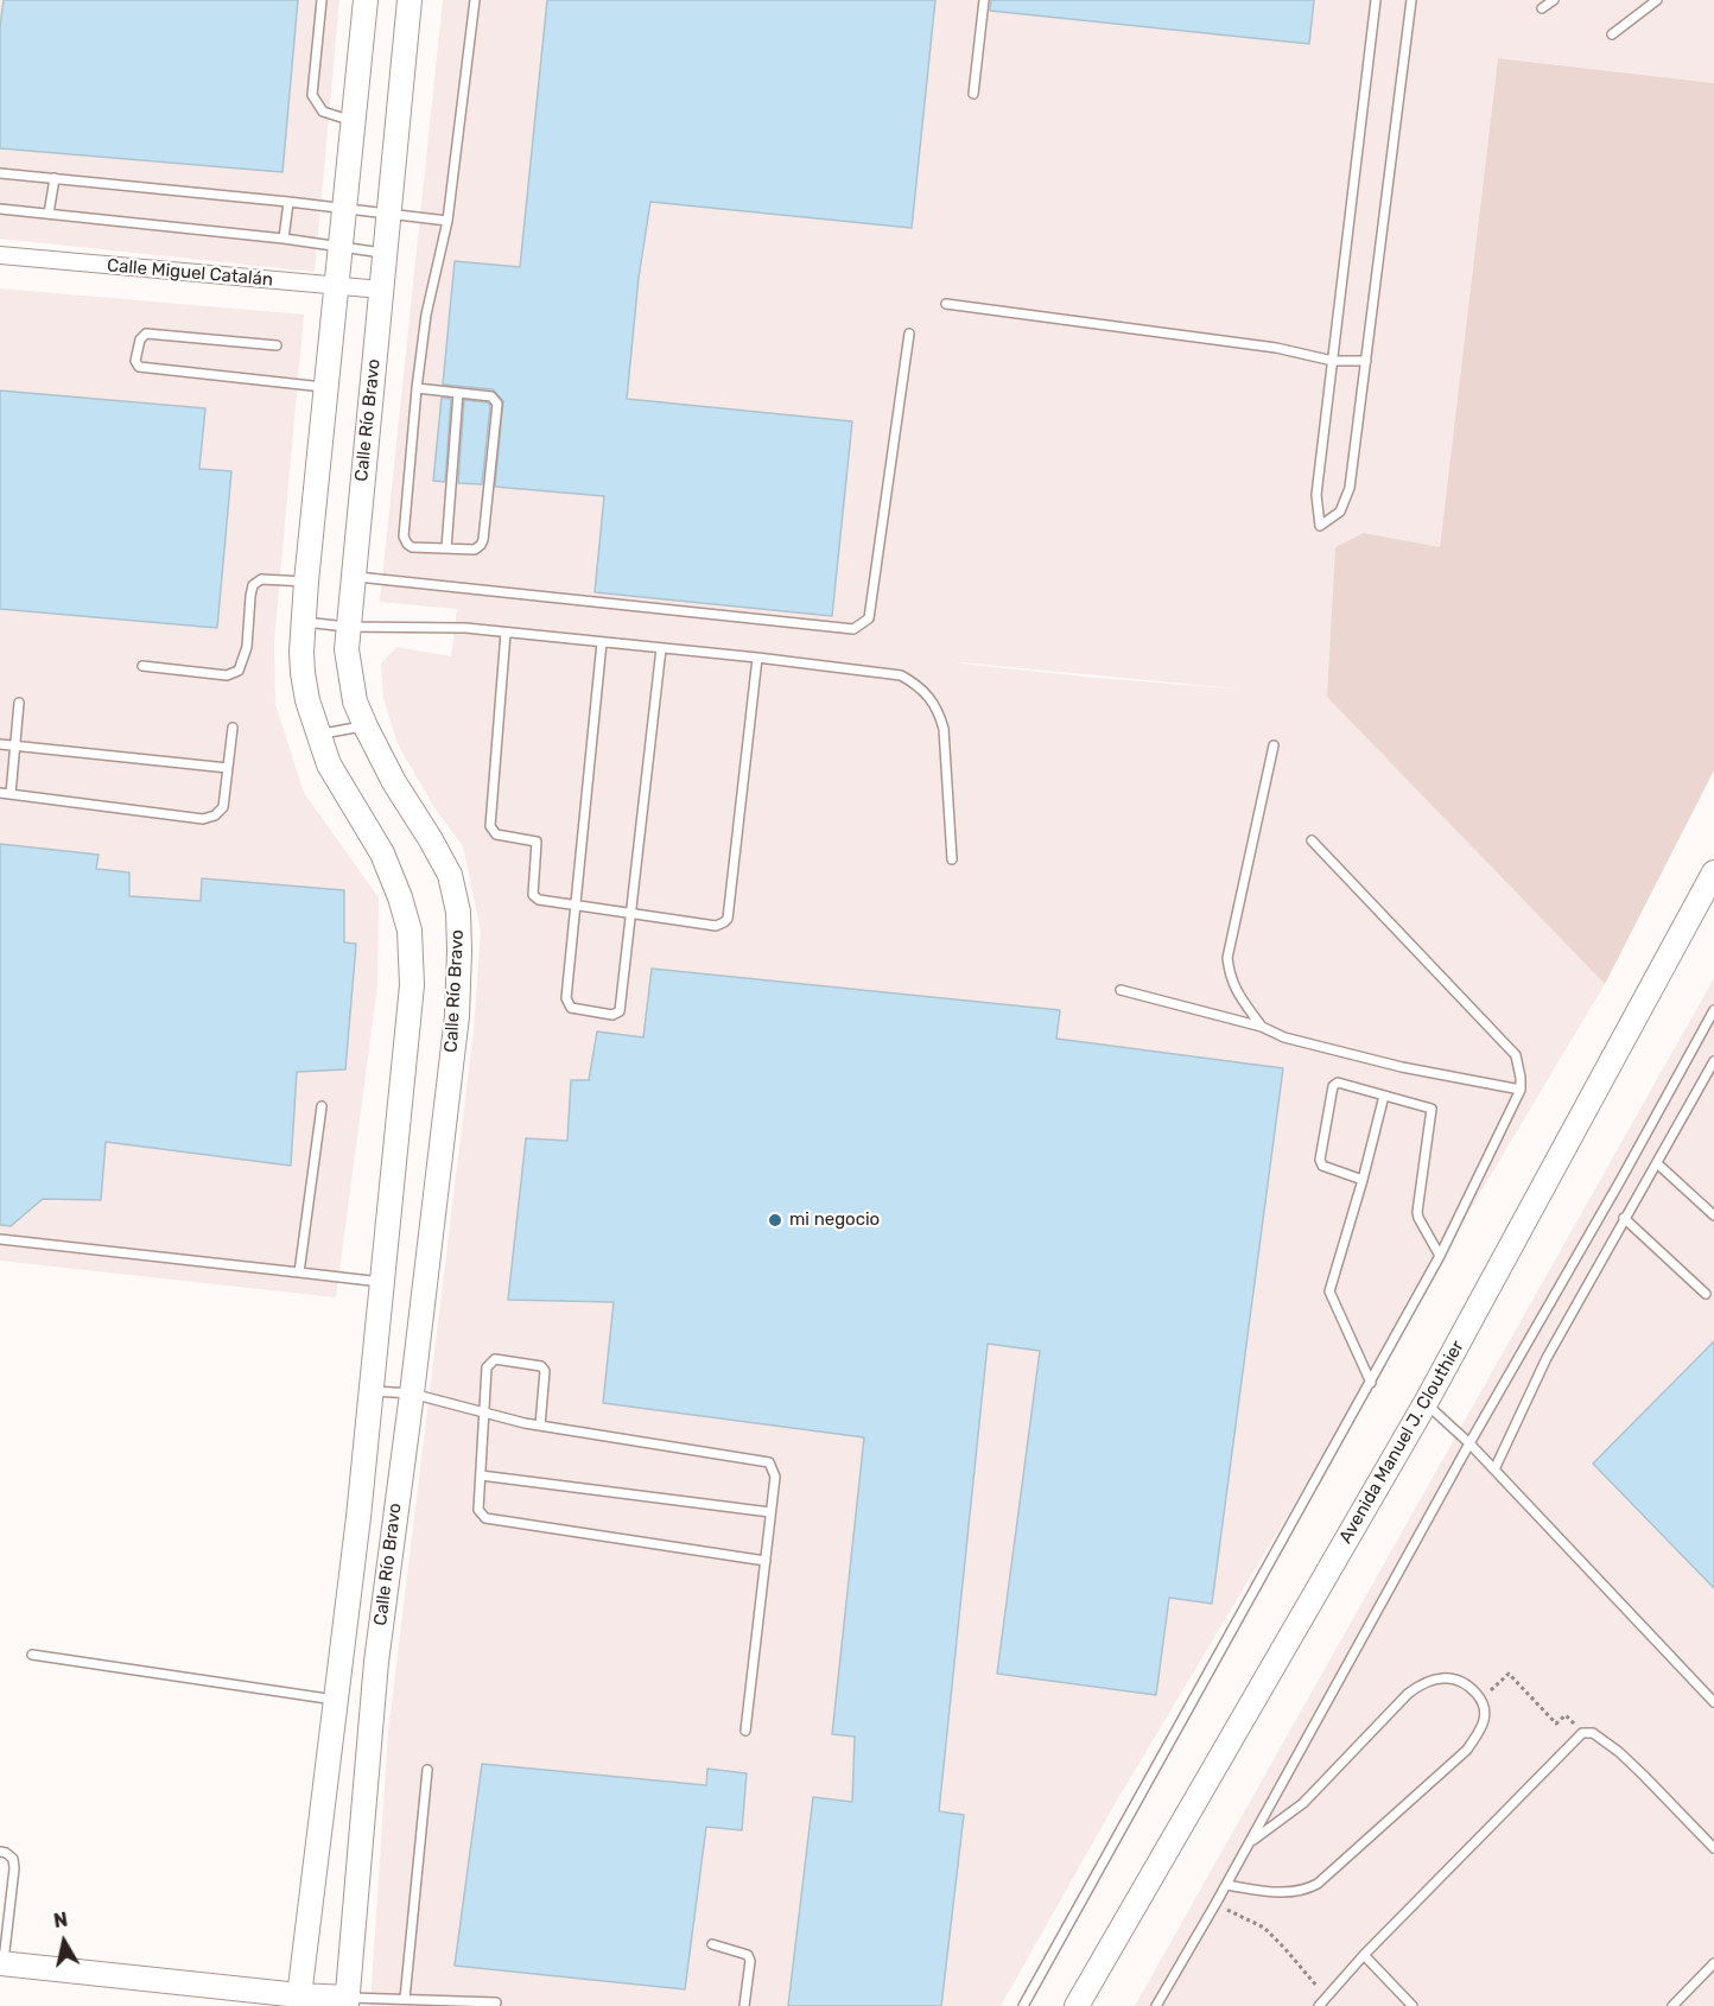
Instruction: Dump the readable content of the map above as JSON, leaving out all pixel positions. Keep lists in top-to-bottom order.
{
  "streets": {
    "street": ["Calle Miguel Catalán", "Calle Río Bravo", "Avenida Manuel J. Clouthier"]
  },
  "crossings": [
    ["Calle Miguel Catalán", "Calle Río Bravo"]
  ],
  "places": ["mi negocio"],
  "north": "top"
}
